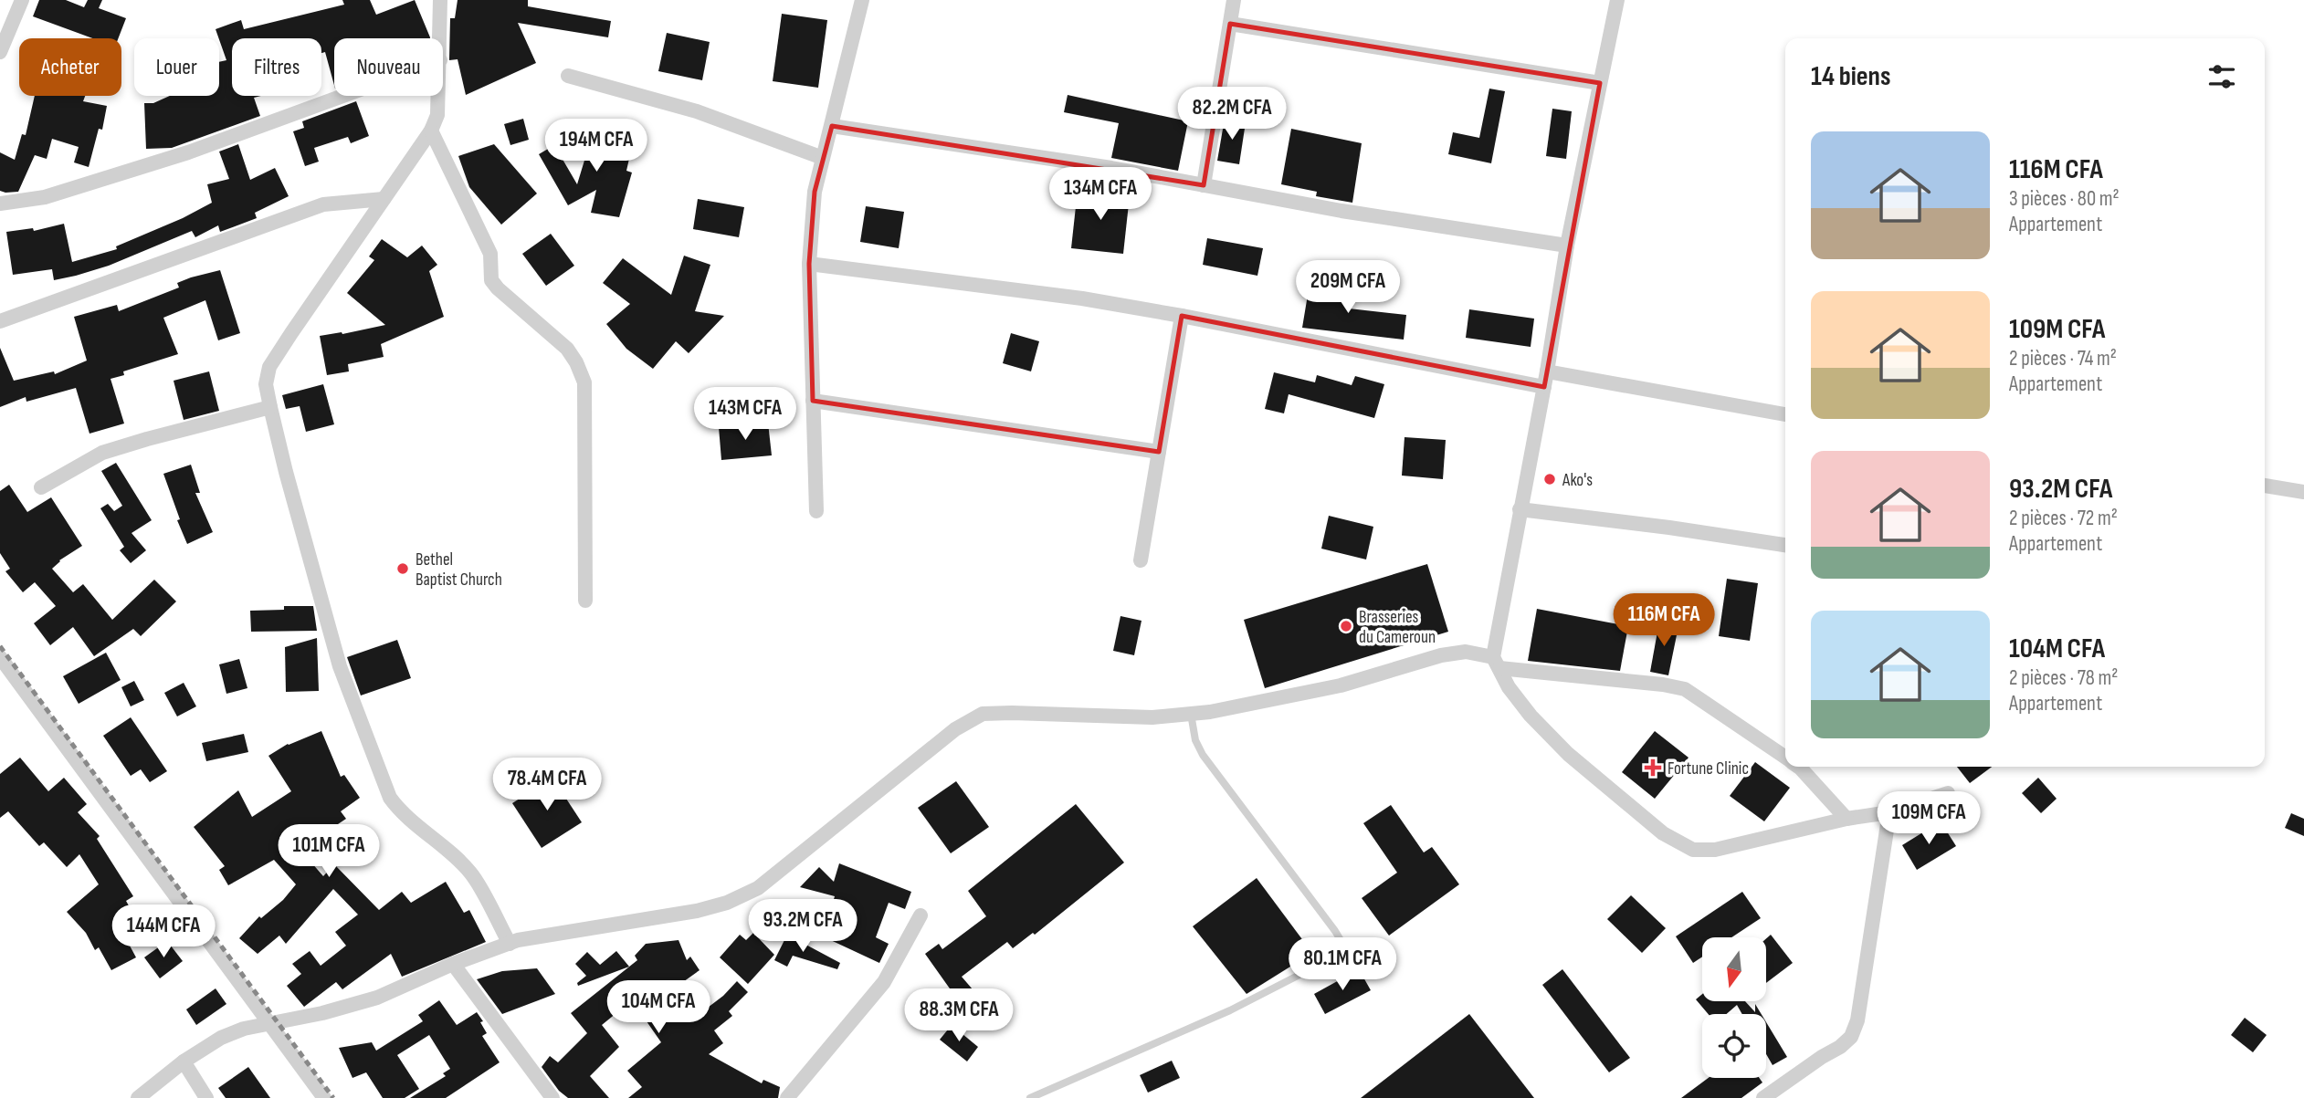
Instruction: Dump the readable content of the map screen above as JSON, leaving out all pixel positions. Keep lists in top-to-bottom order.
{
  "places": {
    "other": ["Ako's", "Bethel Baptist Church", "Brasseries du Cameroun"],
    "health": ["Fortune Clinic"]
  },
  "north": "bottom",
  "page": {
    "chip": [
      "Acheter",
      "Louer",
      "Filtres",
      "Nouveau"
    ],
    "heading": "14 biens",
    "price": [
      "82.2M CFA",
      "194M CFA",
      "134M CFA",
      "209M CFA",
      "143M CFA",
      "116M CFA",
      "78.4M CFA",
      "109M CFA",
      "101M CFA",
      "93.2M CFA",
      "144M CFA",
      "80.1M CFA",
      "104M CFA",
      "88.3M CFA"
    ],
    "list": [
      {
        "name": "116M CFA",
        "note": "3 pièces · 80 m² · Appartement"
      },
      {
        "name": "109M CFA",
        "note": "2 pièces · 74 m² · Appartement"
      },
      {
        "name": "93.2M CFA",
        "note": "2 pièces · 72 m² · Appartement"
      },
      {
        "name": "104M CFA",
        "note": "2 pièces · 78 m² · Appartement"
      }
    ]
  }
}
